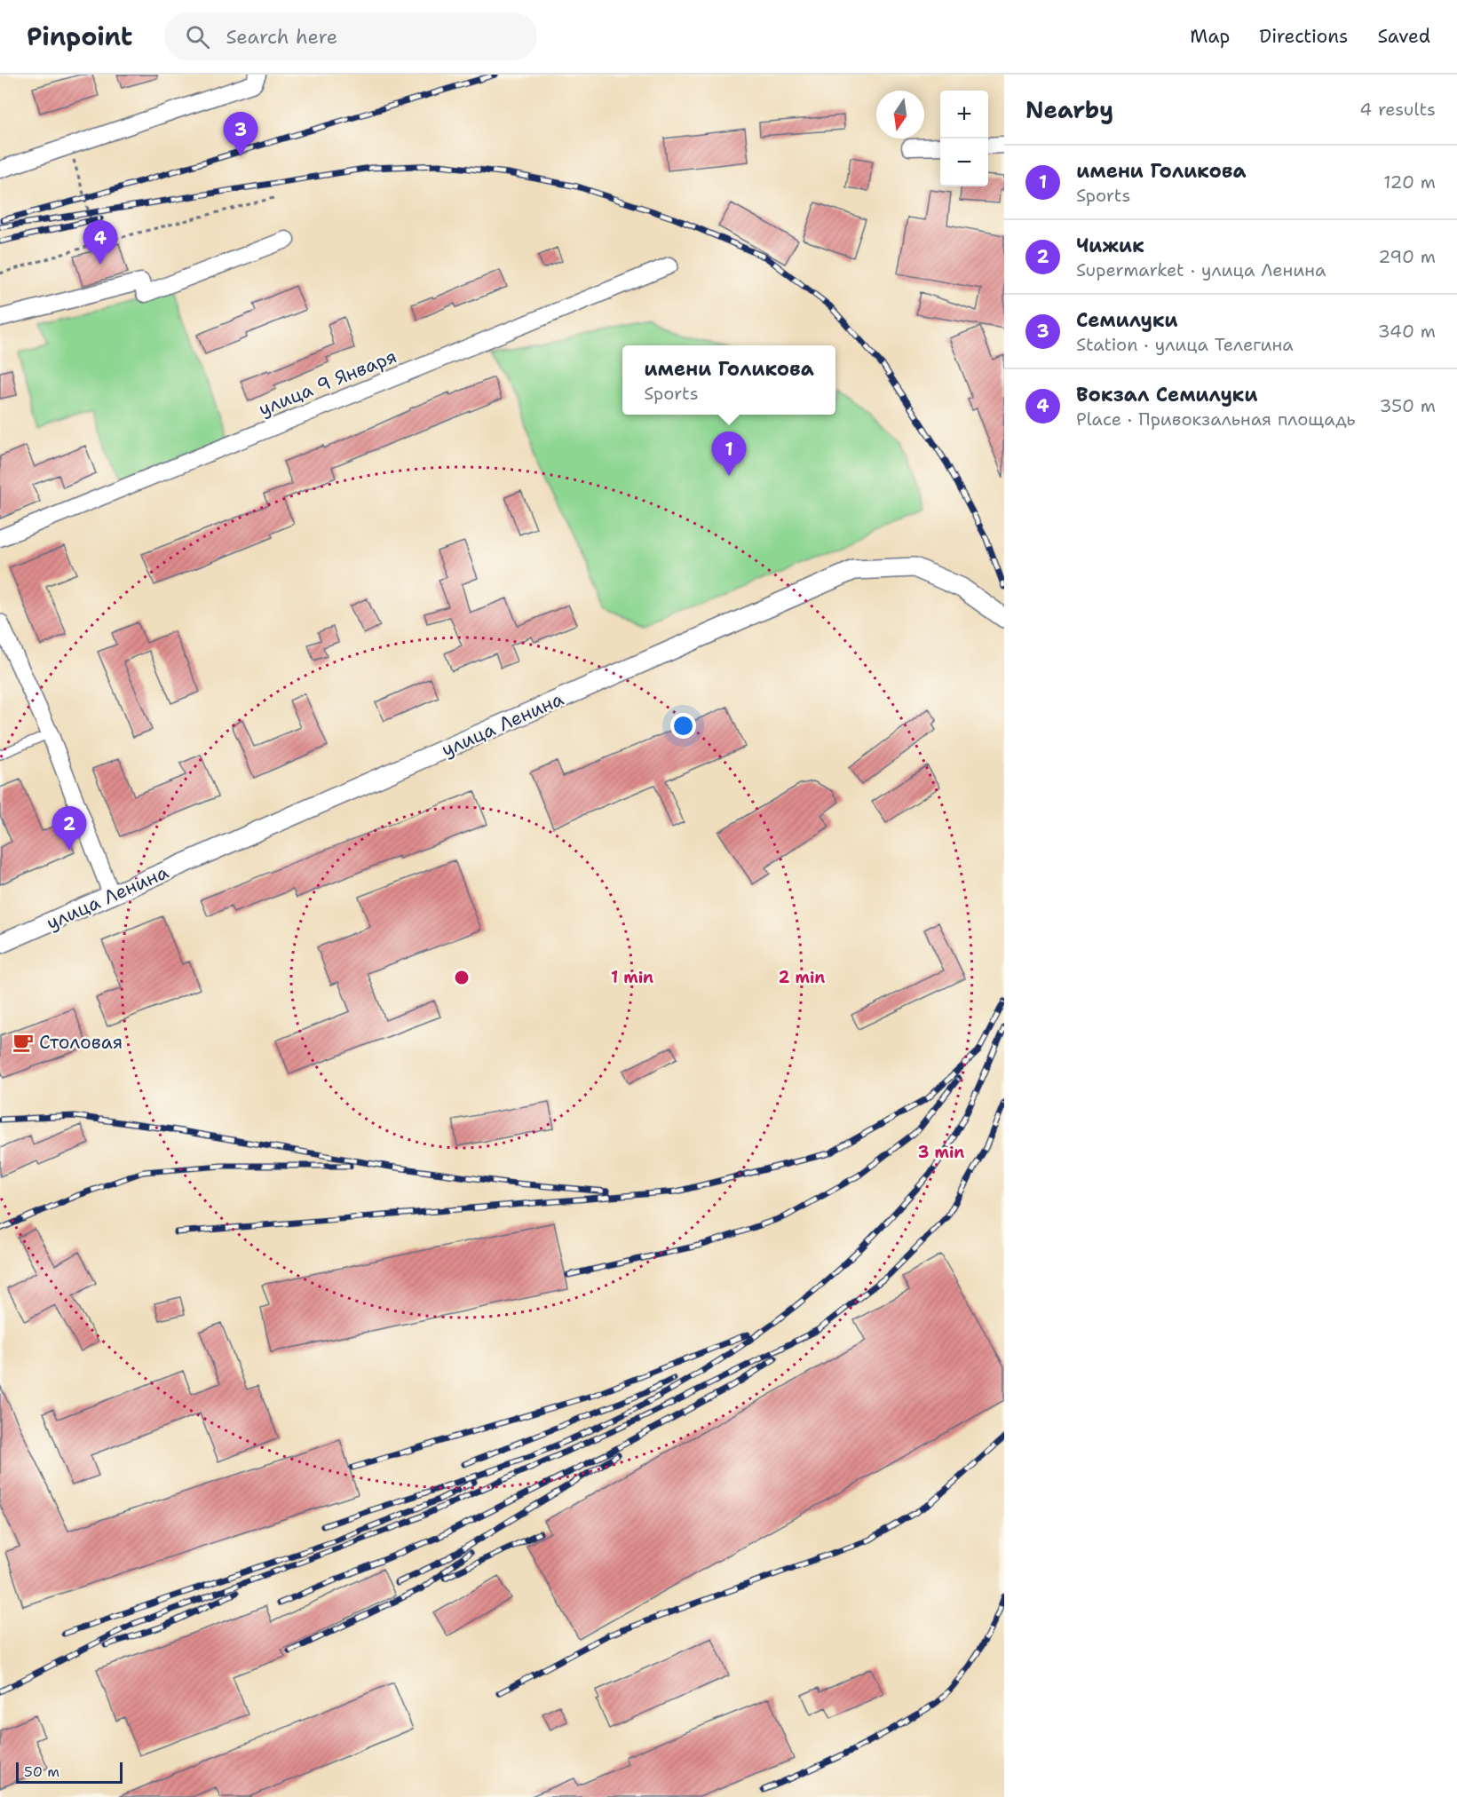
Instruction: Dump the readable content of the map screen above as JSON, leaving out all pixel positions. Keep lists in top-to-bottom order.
{
  "streets": {
    "street": ["улица 9 Января", "улица Ленина"]
  },
  "places": {
    "cafe": ["Столовая"]
  },
  "scale_bar": "50 m",
  "north": "bottom",
  "page": {
    "header": "Pinpoint",
    "search": "Search here",
    "nav": ["Map", "Directions", "Saved"],
    "heading": ["Nearby", "4 results"],
    "map_buttons": ["+", "−"],
    "pins": [
      "3",
      "4",
      "1",
      "2"
    ],
    "list": [
      {
        "mark": "1",
        "name": "имени Голикова",
        "note": "Sports",
        "value": "120 m"
      },
      {
        "mark": "2",
        "name": "Чижик",
        "note": "Supermarket · улица Ленина",
        "value": "290 m"
      },
      {
        "mark": "3",
        "name": "Семилуки",
        "note": "Station · улица Телегина",
        "value": "340 m"
      },
      {
        "mark": "4",
        "name": "Вокзал Семилуки",
        "note": "Place · Привокзальная площадь",
        "value": "350 m"
      }
    ],
    "popup": ["имени Голикова", "Sports"],
    "scale": "50 m"
  },
  "rings": ["1 min", "2 min", "3 min"]
}
